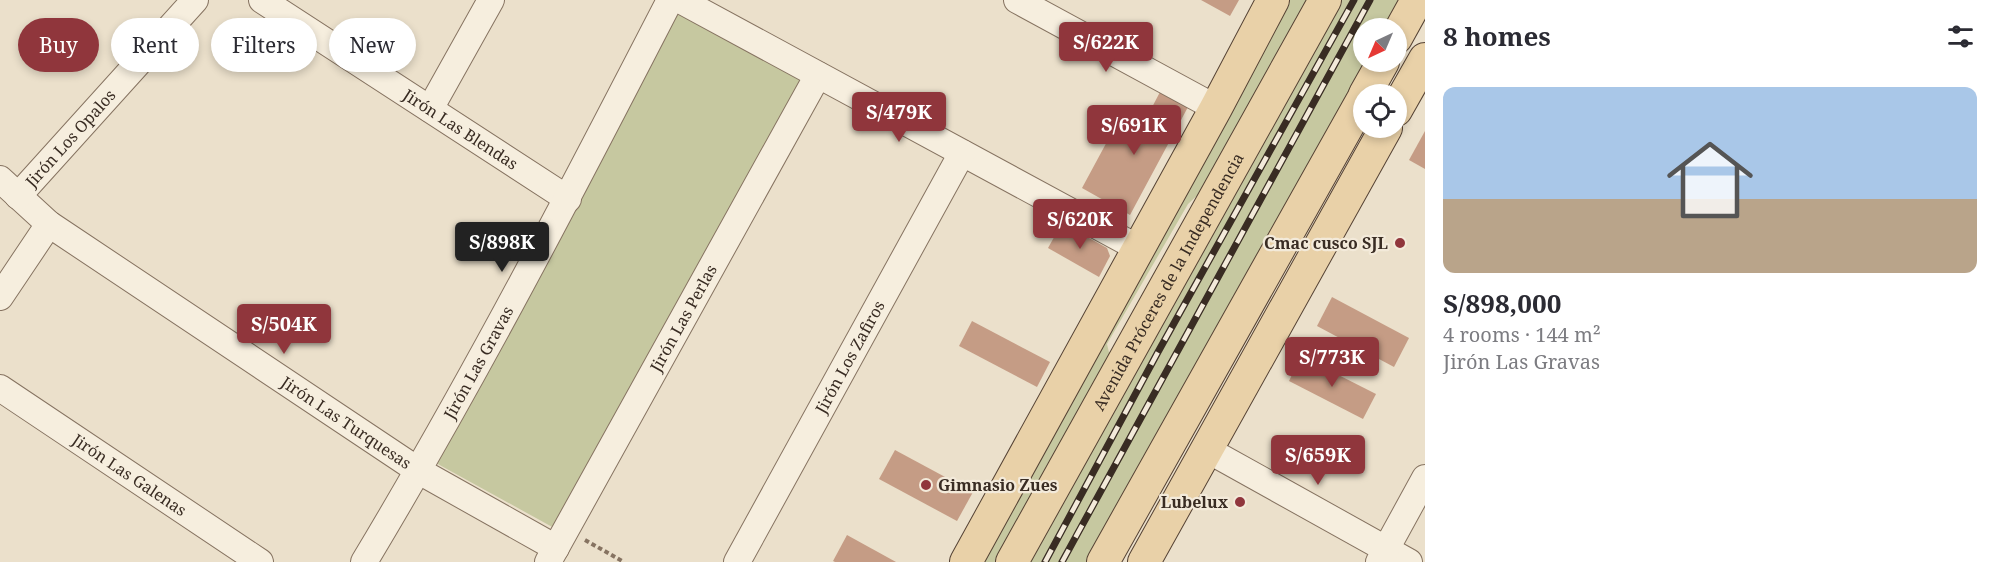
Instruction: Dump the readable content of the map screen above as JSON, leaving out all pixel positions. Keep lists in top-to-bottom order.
{
  "streets": {
    "main road": ["Avenida Próceres de la Independencia"],
    "street": [
      "Jirón Las Blendas",
      "Jirón Los Opalos",
      "Jirón Las Perlas",
      "Jirón Los Zafiros",
      "Jirón Las Gravas",
      "Jirón Las Turquesas",
      "Jirón Las Galenas"
    ]
  },
  "crossings": [
    ["Jirón Las Blendas", "Jirón Las Gravas"],
    ["Jirón Los Opalos", "Jirón Las Turquesas"],
    ["Jirón Las Perlas", "Jirón Las Turquesas"],
    ["Jirón Las Gravas", "Jirón Las Turquesas"]
  ],
  "places": ["Cmac cusco SJL", "Gimnasio Zues", "Lubelux"],
  "north": "bottom left",
  "page": {
    "heading": "8 homes",
    "chip": [
      "Buy",
      "Rent",
      "Filters",
      "New"
    ],
    "price": [
      "S/622K",
      "S/479K",
      "S/691K",
      "S/620K",
      "S/898K",
      "S/504K",
      "S/773K",
      "S/659K"
    ],
    "list": [
      {
        "name": "S/898,000",
        "note": "4 rooms · 144 m² · Jirón Las Gravas"
      }
    ]
  }
}
